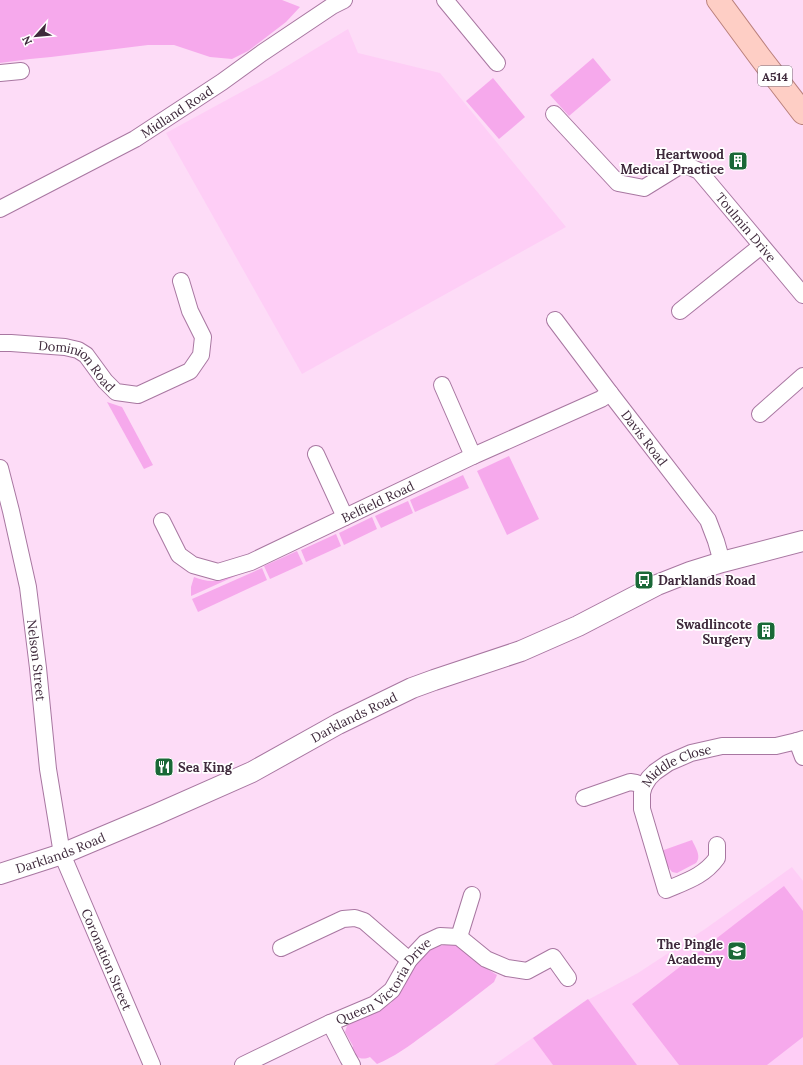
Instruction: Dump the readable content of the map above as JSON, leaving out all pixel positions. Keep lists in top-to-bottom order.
{
  "streets": {
    "main road": ["A514"],
    "street": [
      "Midland Road",
      "Toulmin Drive",
      "Dominion Road",
      "Davis Road",
      "Belfield Road",
      "Nelson Street",
      "Darklands Road",
      "Middle Close",
      "Coronation Street",
      "Queen Victoria Drive"
    ]
  },
  "crossings": [
    ["Davis Road", "Belfield Road"],
    ["Davis Road", "Darklands Road"],
    ["Nelson Street", "Darklands Road"],
    ["Nelson Street", "Coronation Street"],
    ["Darklands Road", "Coronation Street"]
  ],
  "places": {
    "building": ["Heartwood Medical Practice", "Swadlincote Surgery"],
    "bus stop": ["Darklands Road"],
    "restaurant": ["Sea King"],
    "school or university": ["The Pingle Academy"]
  },
  "north": "bottom left"
}
